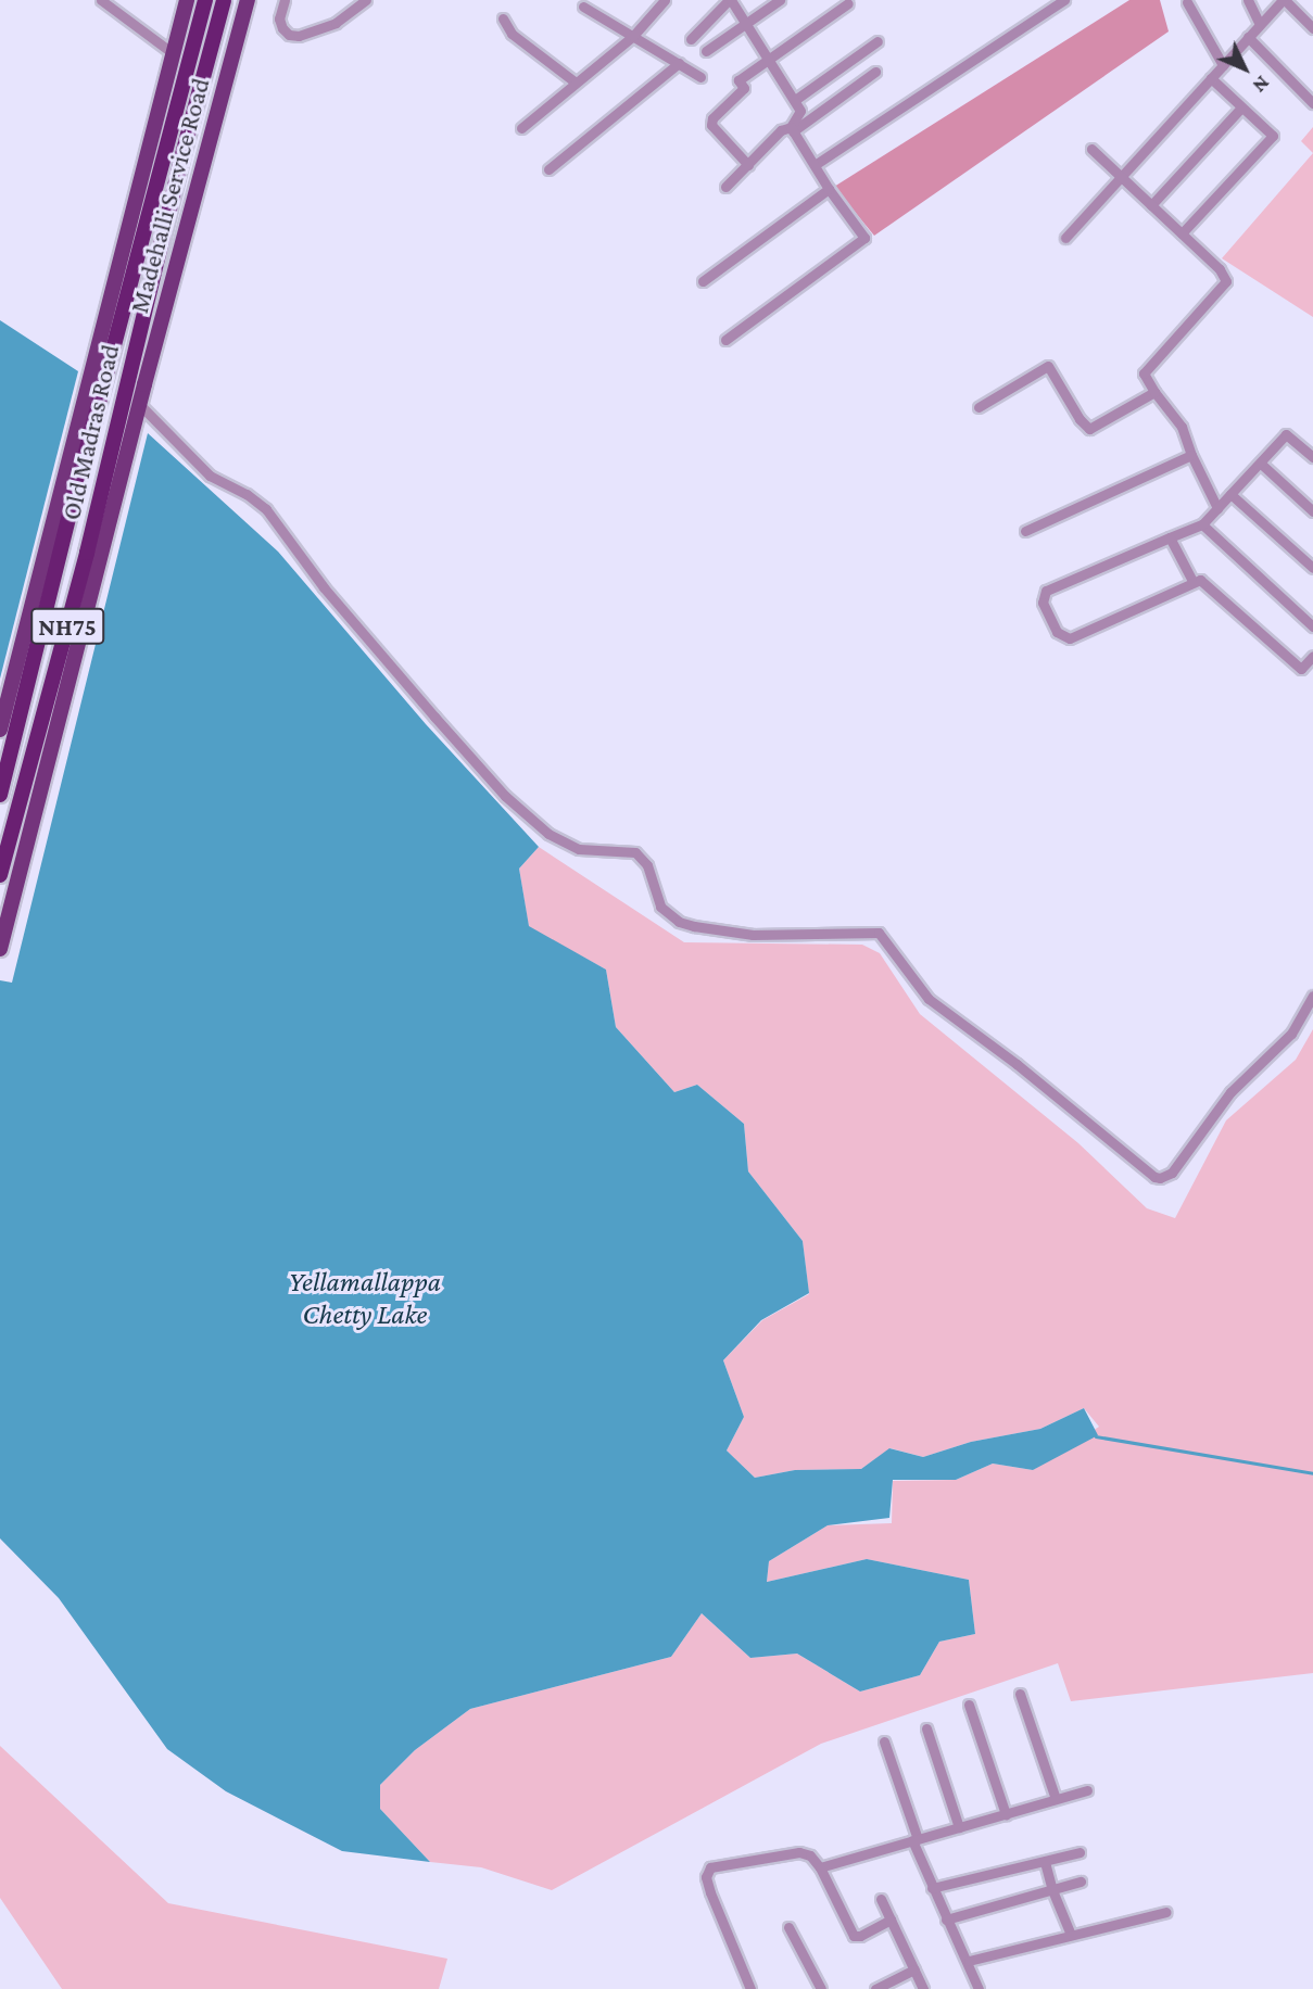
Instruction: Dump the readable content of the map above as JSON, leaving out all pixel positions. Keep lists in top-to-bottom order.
{
  "streets": {
    "highway": ["Old Madras Road", "NH75"],
    "main road": ["Madehalli Service Road"]
  },
  "water": ["Yellamallappa Chetty Lake"],
  "north": "bottom right"
}
